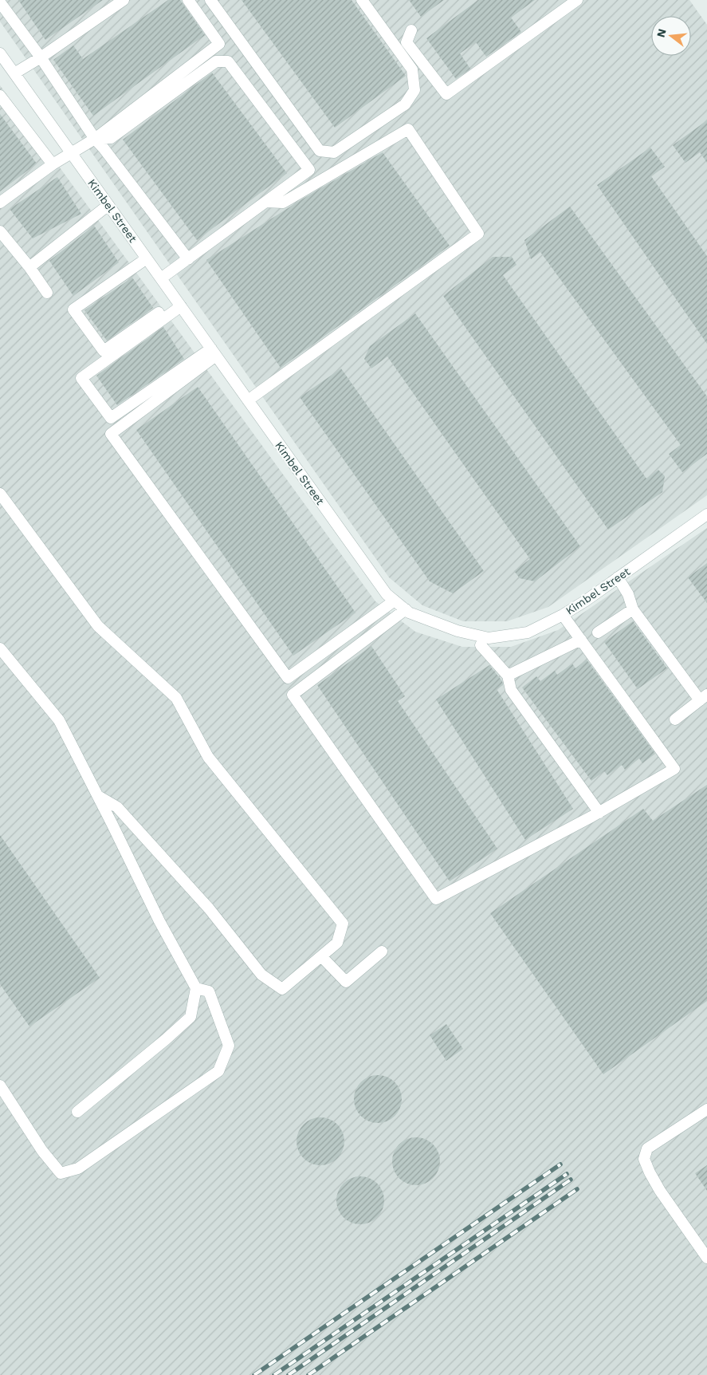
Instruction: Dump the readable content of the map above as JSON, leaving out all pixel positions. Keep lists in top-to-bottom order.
{
  "streets": {
    "street": ["Kimbel Street"]
  },
  "north": "left"
}
